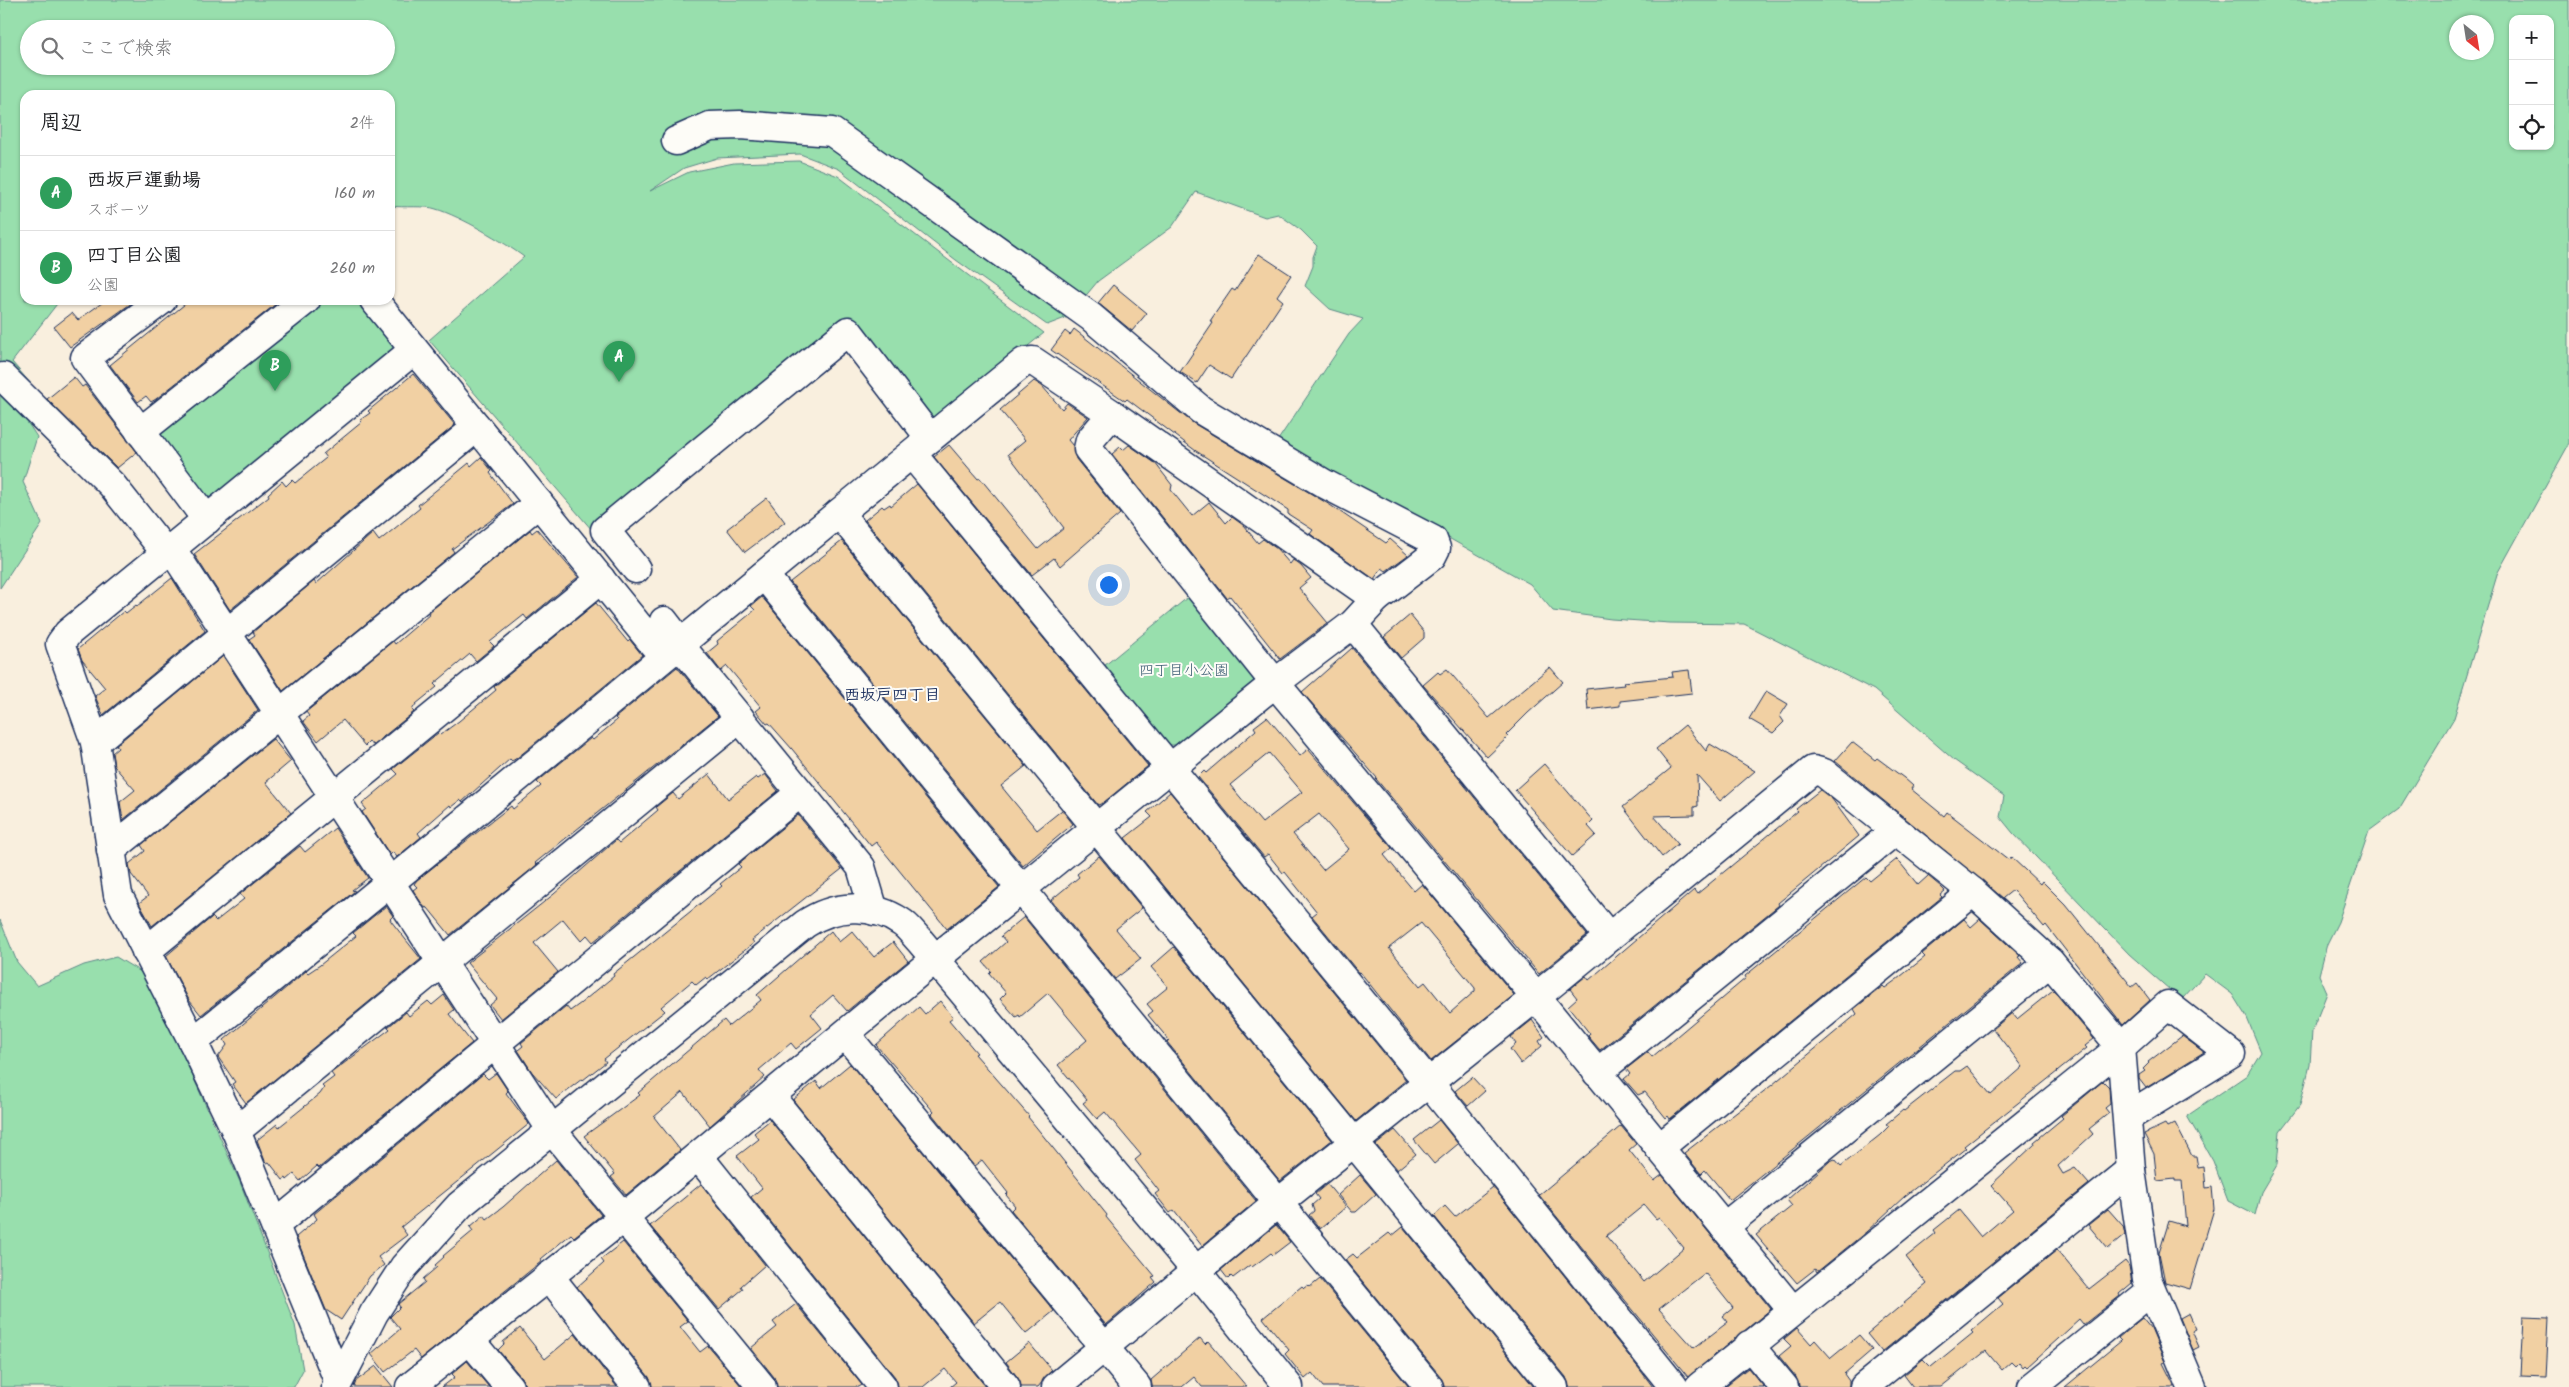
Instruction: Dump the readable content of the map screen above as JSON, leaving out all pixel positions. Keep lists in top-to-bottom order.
{
  "districts": ["西坂戸四丁目"],
  "parks": ["四丁目小公園"],
  "north": "bottom right",
  "page": {
    "map_buttons": ["+", "−"],
    "search": "ここで検索",
    "heading": ["周辺", "2件"],
    "list": [
      {
        "mark": "A",
        "name": "西坂戸運動場",
        "note": "スポーツ",
        "value": "160 m"
      },
      {
        "mark": "B",
        "name": "四丁目公園",
        "note": "公園",
        "value": "260 m"
      }
    ],
    "pins": ["A", "B"]
  }
}
